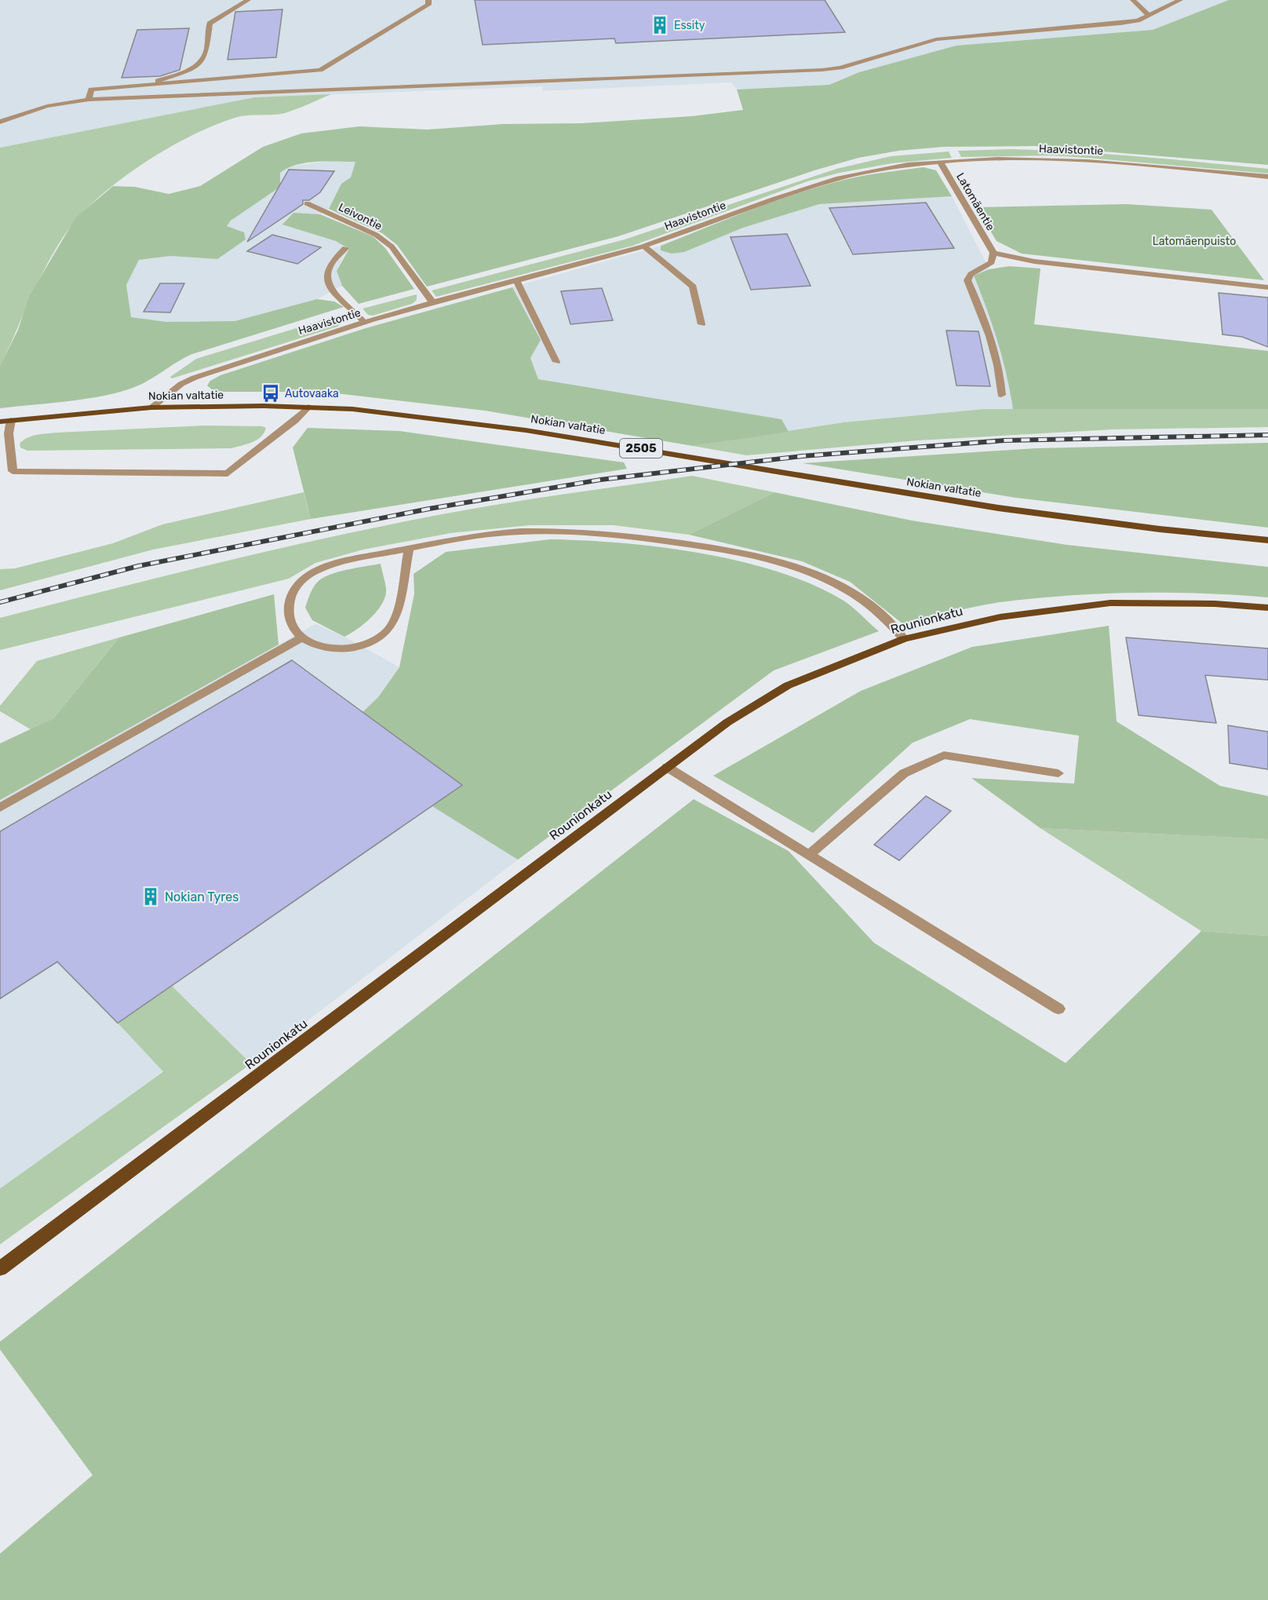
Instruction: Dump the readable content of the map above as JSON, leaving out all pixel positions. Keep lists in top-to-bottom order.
{
  "streets": {
    "main road": ["Nokian valtatie", "2505", "Rounionkatu"],
    "street": ["Haavistontie", "Latomäentie", "Leivontie"]
  },
  "crossings": [
    ["Haavistontie", "Latomäentie"],
    ["Haavistontie", "Leivontie"],
    ["Haavistontie", "Nokian valtatie"]
  ],
  "parks": ["Latomäenpuisto"],
  "places": {
    "building": ["Essity", "Nokian Tyres"],
    "bus stop": ["Autovaaka"]
  }
}
